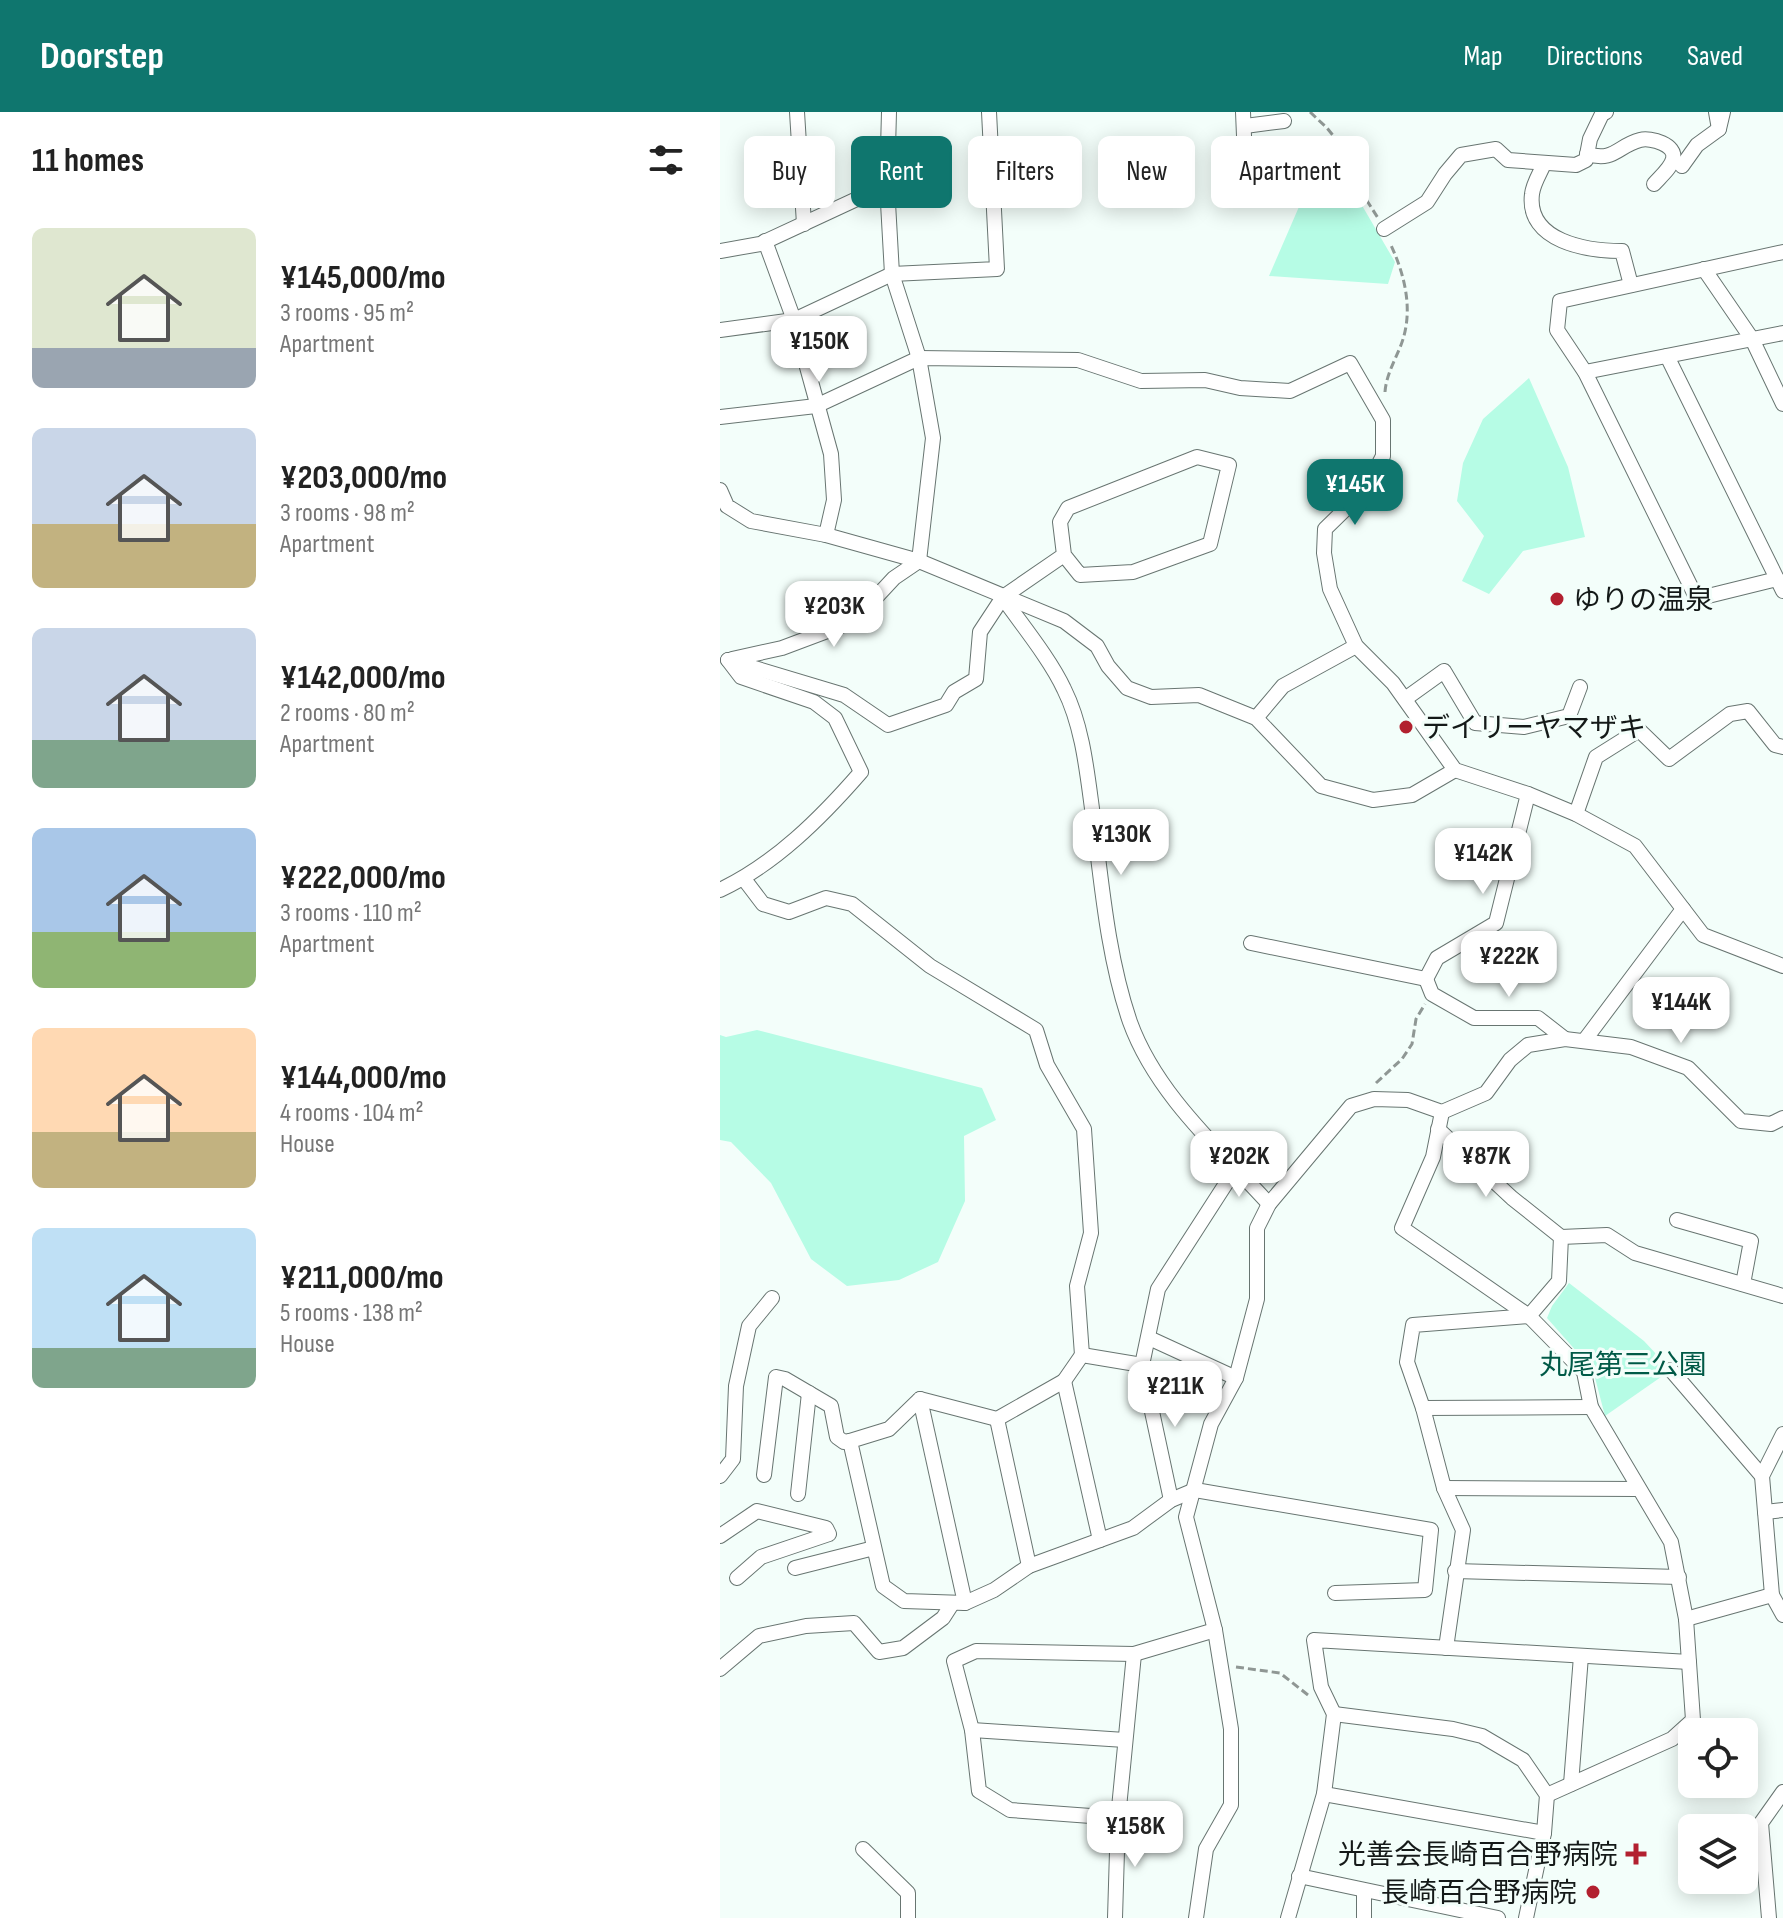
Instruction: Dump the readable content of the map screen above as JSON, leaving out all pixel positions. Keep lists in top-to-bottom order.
{
  "parks": ["丸尾第三公園"],
  "places": {
    "other": ["ゆりの温泉", "デイリーヤマザキ", "長崎百合野病院"],
    "health": ["光善会長崎百合野病院"]
  },
  "page": {
    "header": "Doorstep",
    "nav": ["Map", "Directions", "Saved"],
    "heading": "11 homes",
    "chip": [
      "Buy",
      "Rent",
      "Filters",
      "New",
      "Apartment"
    ],
    "list": [
      {
        "name": "¥145,000/mo",
        "note": "3 rooms · 95 m² · Apartment"
      },
      {
        "name": "¥203,000/mo",
        "note": "3 rooms · 98 m² · Apartment"
      },
      {
        "name": "¥142,000/mo",
        "note": "2 rooms · 80 m² · Apartment"
      },
      {
        "name": "¥222,000/mo",
        "note": "3 rooms · 110 m² · Apartment"
      },
      {
        "name": "¥144,000/mo",
        "note": "4 rooms · 104 m² · House"
      },
      {
        "name": "¥211,000/mo",
        "note": "5 rooms · 138 m² · House"
      }
    ],
    "price": [
      "¥150K",
      "¥145K",
      "¥203K",
      "¥130K",
      "¥142K",
      "¥222K",
      "¥144K",
      "¥202K",
      "¥87K",
      "¥211K",
      "¥158K"
    ]
  }
}
